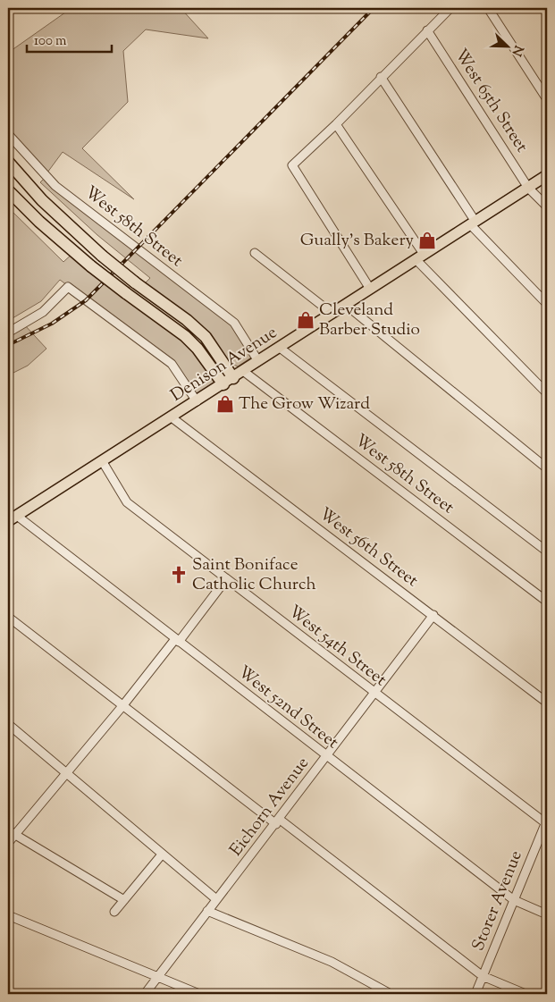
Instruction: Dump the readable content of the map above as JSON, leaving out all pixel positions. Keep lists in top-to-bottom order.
{
  "streets": {
    "main road": ["Denison Avenue"],
    "street": [
      "West 65th Street",
      "West 58th Street",
      "West 56th Street",
      "West 54th Street",
      "West 52nd Street",
      "Eichorn Avenue",
      "Storer Avenue"
    ]
  },
  "crossings": [
    ["West 65th Street", "Denison Avenue"],
    ["West 58th Street", "Denison Avenue"],
    ["Denison Avenue", "West 56th Street"],
    ["Denison Avenue", "West 54th Street"],
    ["Denison Avenue", "West 52nd Street"],
    ["West 56th Street", "Eichorn Avenue"],
    ["West 54th Street", "Eichorn Avenue"],
    ["West 54th Street", "Storer Avenue"],
    ["West 52nd Street", "Eichorn Avenue"],
    ["West 52nd Street", "Storer Avenue"]
  ],
  "places": {
    "shop": ["Gually's Bakery", "Cleveland Barber Studio", "The Grow Wizard"],
    "church": ["Saint Boniface Catholic Church"]
  },
  "scale_bar": "100 m",
  "north": "bottom right"
}
